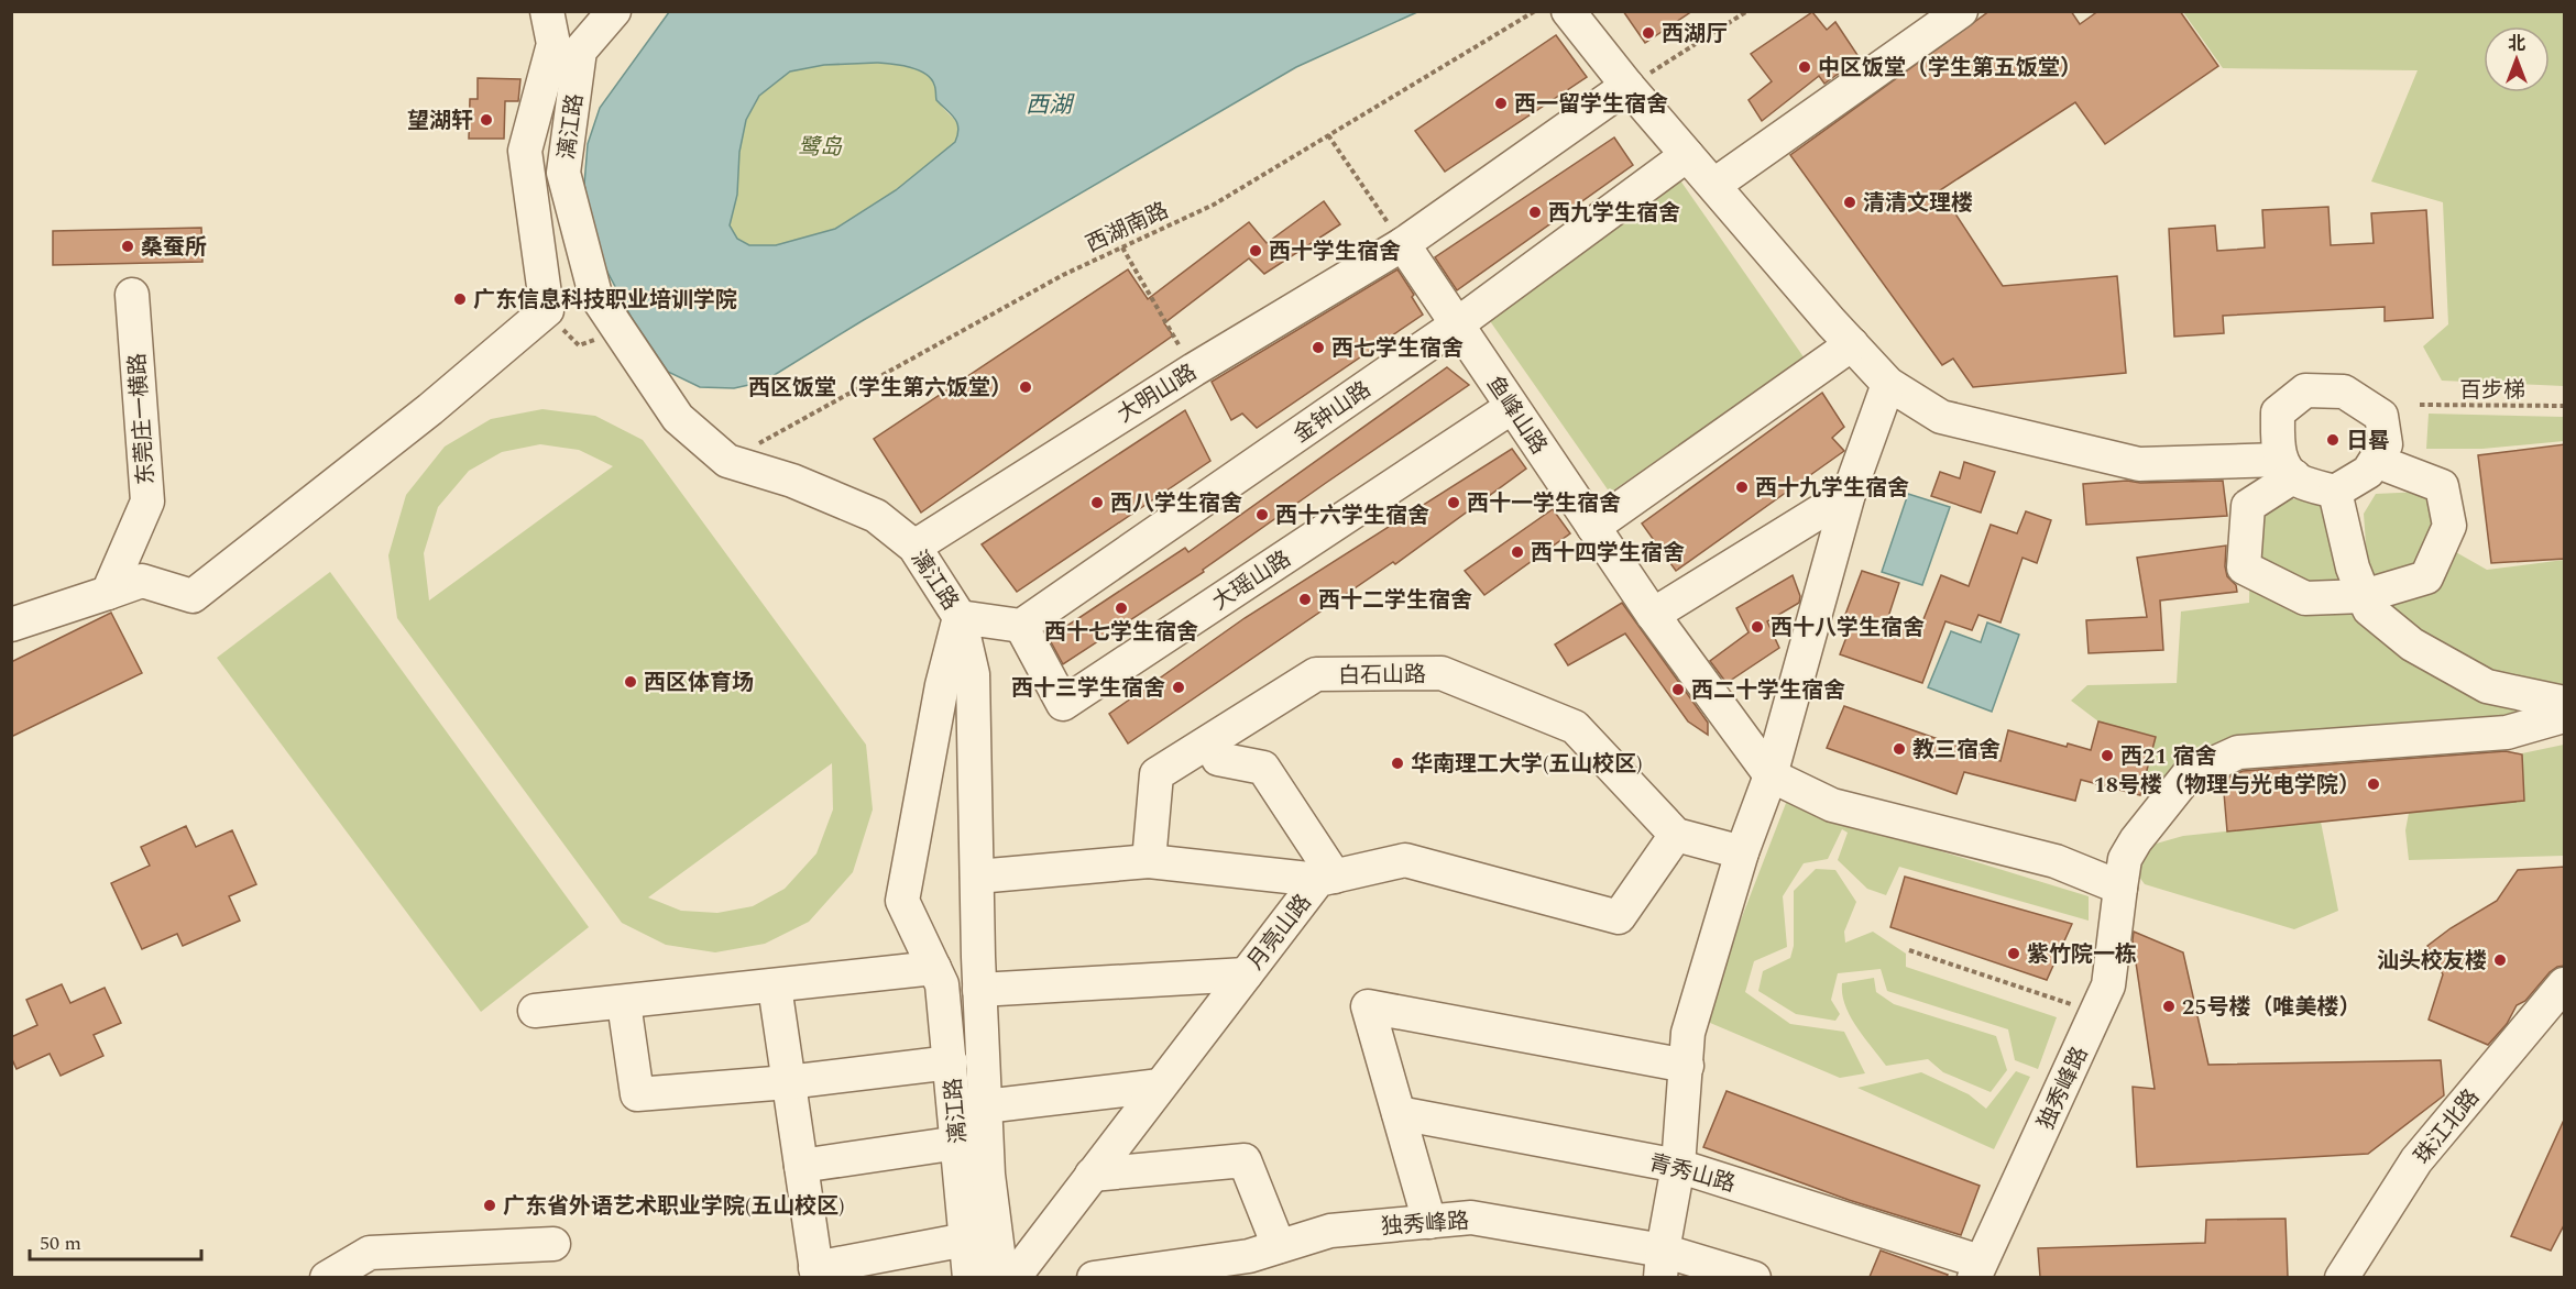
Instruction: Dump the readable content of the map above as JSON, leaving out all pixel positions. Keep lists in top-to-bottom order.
{
  "streets": {
    "street": [
      "漓江路",
      "大明山路",
      "金钟山路",
      "鱼峰山路",
      "东莞庄一横路",
      "大瑶山路",
      "白石山路",
      "月亮山路",
      "独秀峰路",
      "珠江北路",
      "青秀山路"
    ],
    "path": ["西湖南路", "百步梯"]
  },
  "crossings": [
    ["漓江路", "西湖南路"],
    ["漓江路", "大明山路"],
    ["大明山路", "鱼峰山路"],
    ["金钟山路", "鱼峰山路"],
    ["金钟山路", "大瑶山路"],
    ["鱼峰山路", "大瑶山路"],
    ["独秀峰路", "青秀山路"]
  ],
  "water": ["西湖"],
  "parks": ["鹭岛"],
  "places": [
    "西湖厅",
    "中区饭堂（学生第五饭堂）",
    "西一留学生宿舍",
    "望湖轩",
    "清清文理楼",
    "西九学生宿舍",
    "桑蚕所",
    "西十学生宿舍",
    "广东信息科技职业培训学院",
    "西七学生宿舍",
    "西区饭堂（学生第六饭堂）",
    "日晷",
    "西十九学生宿舍",
    "西八学生宿舍",
    "西十一学生宿舍",
    "西十六学生宿舍",
    "西十四学生宿舍",
    "西十二学生宿舍",
    "西十七学生宿舍",
    "西十八学生宿舍",
    "西区体育场",
    "西十三学生宿舍",
    "西二十学生宿舍",
    "教三宿舍",
    "西21 宿舍",
    "华南理工大学(五山校区)",
    "18号楼（物理与光电学院）",
    "紫竹院一栋",
    "汕头校友楼",
    "25号楼（唯美楼）",
    "广东省外语艺术职业学院(五山校区)"
  ],
  "scale_bar": "50 m",
  "north": "top"
}
